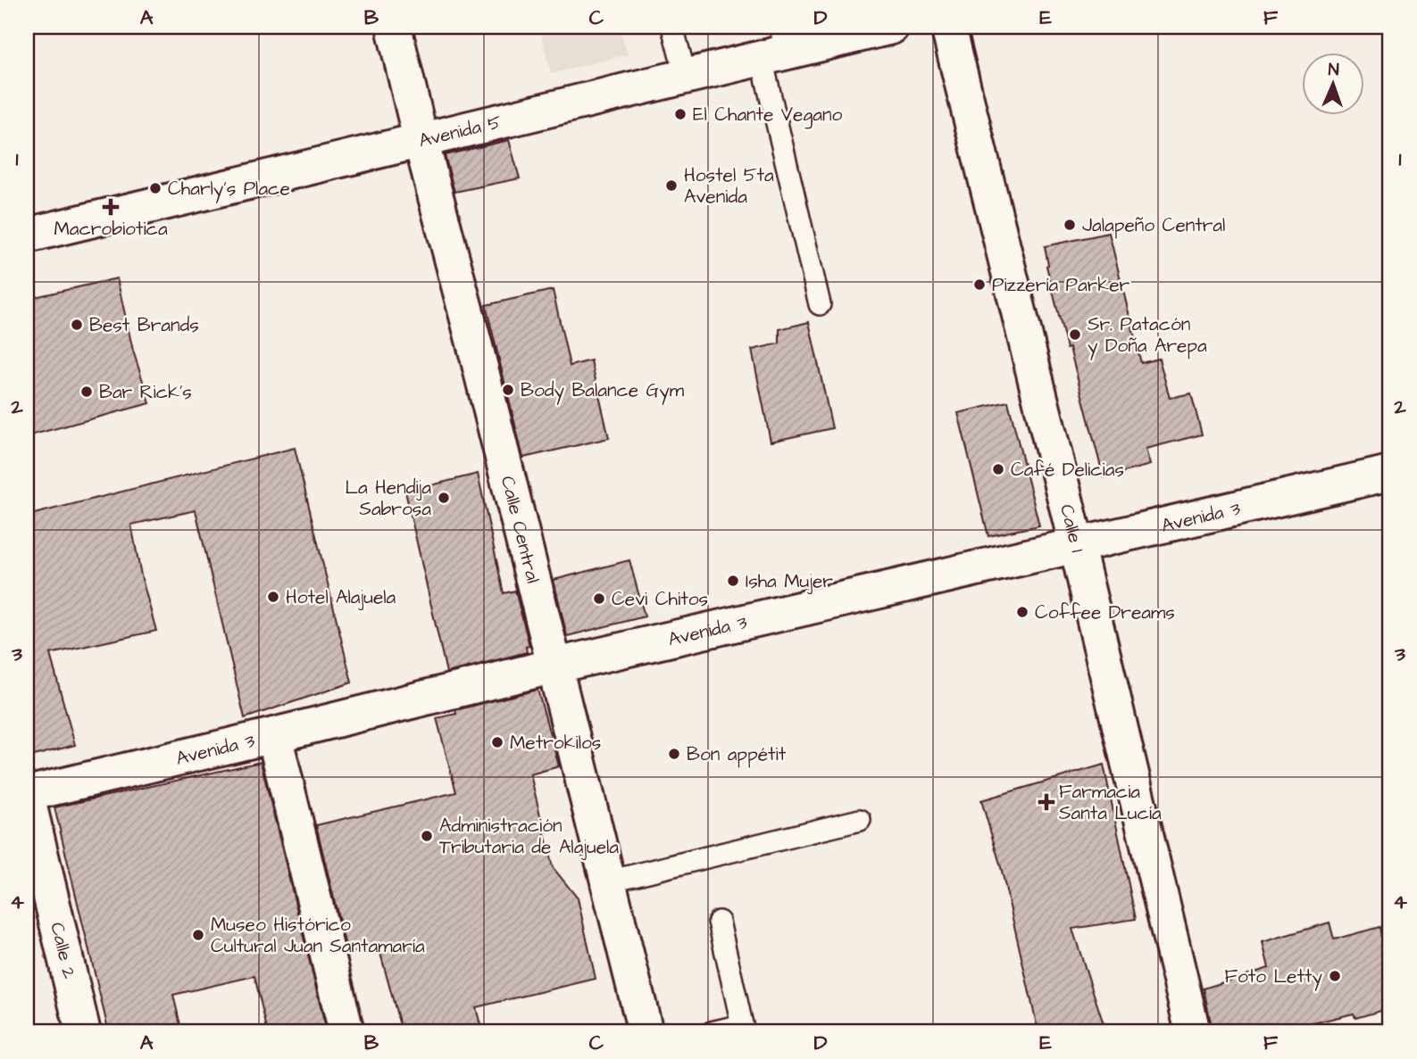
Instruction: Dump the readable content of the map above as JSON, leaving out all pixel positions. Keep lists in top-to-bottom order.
{
  "streets": {
    "street": [
      "Avenida 5",
      "Avenida 3",
      "Calle Central",
      "Calle 1",
      "Calle 2"
    ]
  },
  "crossings": [
    ["Avenida 5", "Calle Central"],
    ["Avenida 3", "Calle Central"],
    ["Avenida 3", "Calle 1"],
    ["Avenida 3", "Calle 2"]
  ],
  "places": {
    "other": [
      "El Chante Vegano",
      "Hostel 5ta Avenida",
      "Charly's Place",
      "Jalapeño Central",
      "Pizzería Parker",
      "Best Brands",
      "Sr. Patacón y Doña Arepa",
      "Body Balance Gym",
      "Bar Rick's",
      "Café Delicias",
      "La Hendija Sabrosa",
      "Isha Mujer",
      "Hotel Alajuela",
      "Cevi Chitos",
      "Coffee Dreams",
      "Metrokilos",
      "Bon appétit",
      "Administración Tributaria de Alajuela",
      "Museo Histórico Cultural Juan Santamaría",
      "Foto Letty"
    ],
    "health": ["Macrobiotica", "Farmacia Santa Lucía"]
  },
  "north": "top",
  "grid": {
    "columns": [
      "A",
      "B",
      "C",
      "D",
      "E",
      "F"
    ],
    "rows": [
      "1",
      "2",
      "3",
      "4"
    ]
  }
}
